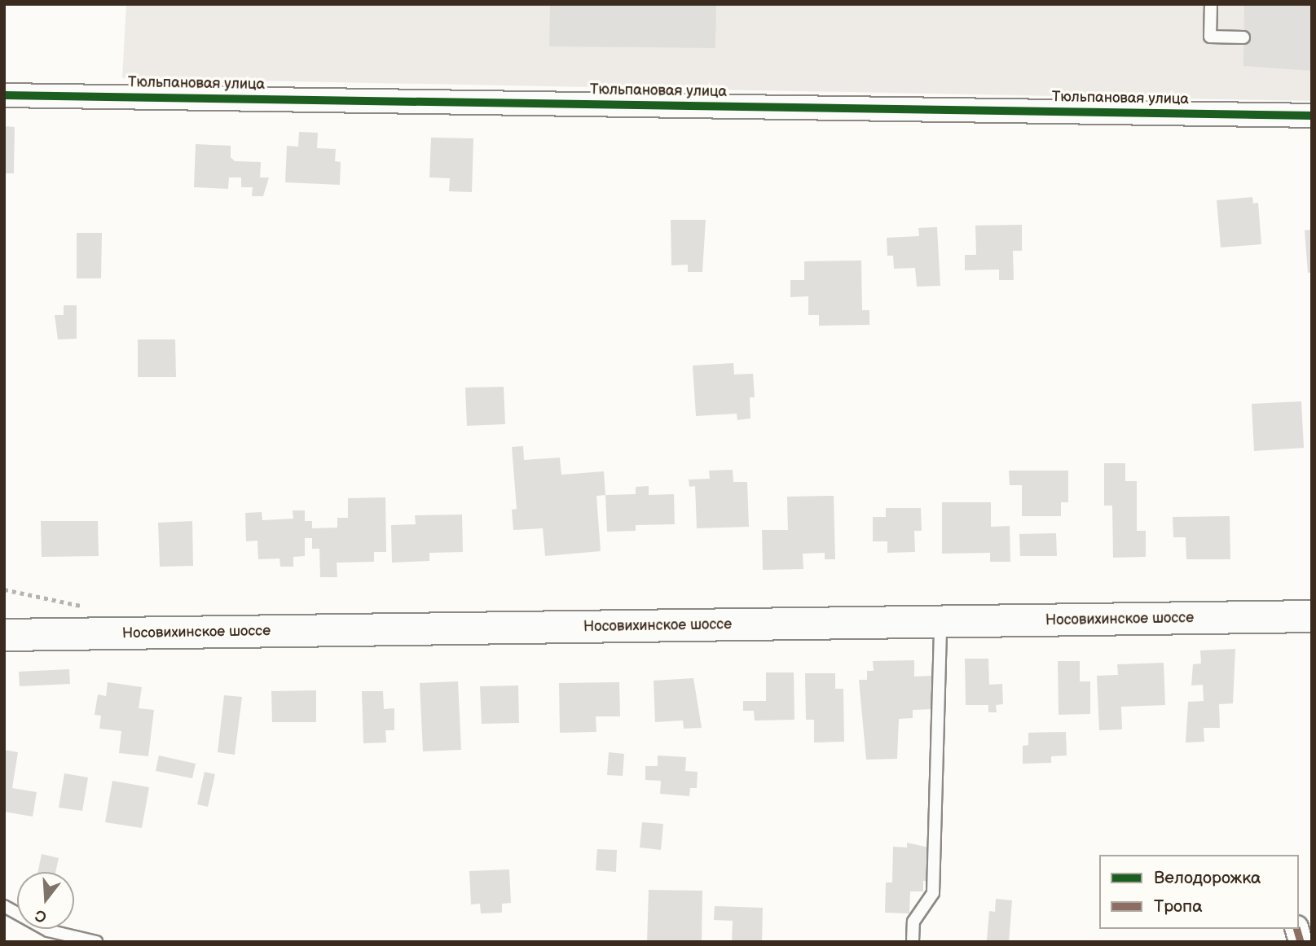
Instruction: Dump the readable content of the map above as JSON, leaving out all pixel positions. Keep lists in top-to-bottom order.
{
  "streets": {
    "main road": ["Носовихинское шоссе"],
    "street": ["Тюльпановая улица"]
  },
  "legend": ["Велодорожка", "Тропа"],
  "north": "bottom"
}
